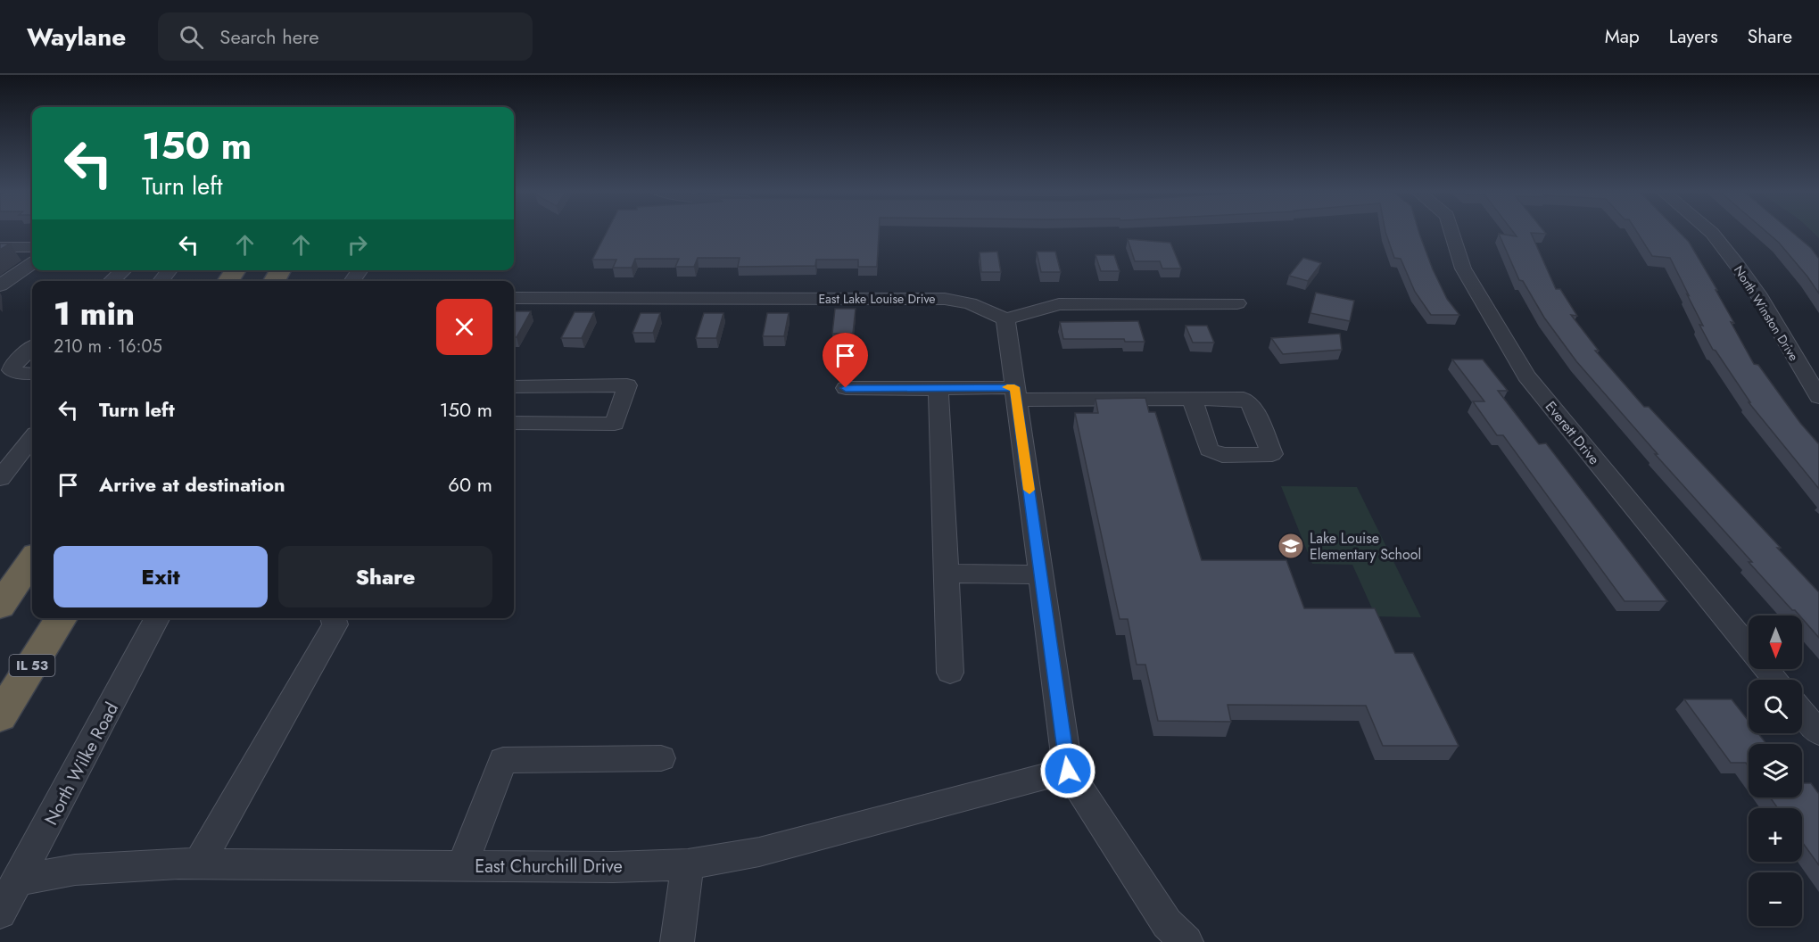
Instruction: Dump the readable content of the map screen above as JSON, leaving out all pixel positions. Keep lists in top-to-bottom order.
{
  "streets": {
    "highway": ["IL 53"],
    "street": [
      "East Lake Louise Drive",
      "North Winston Drive",
      "Everett Drive",
      "North Wilke Road",
      "East Churchill Drive"
    ]
  },
  "crossings": [
    ["North Wilke Road", "East Churchill Drive"]
  ],
  "places": {
    "school or university": ["Lake Louise Elementary School"]
  },
  "north": "bottom",
  "page": {
    "header": "Waylane",
    "search": "Search here",
    "nav": ["Map", "Layers", "Share"],
    "turn": ["150 m", "Turn left"],
    "heading": ["1 min", "210 m · 16:05"],
    "list": [
      {
        "name": "Turn left",
        "value": "150 m"
      },
      {
        "name": "Arrive at destination",
        "value": "60 m"
      }
    ],
    "buttons": ["Exit", "Share"],
    "map_buttons": ["+", "−"]
  }
}
